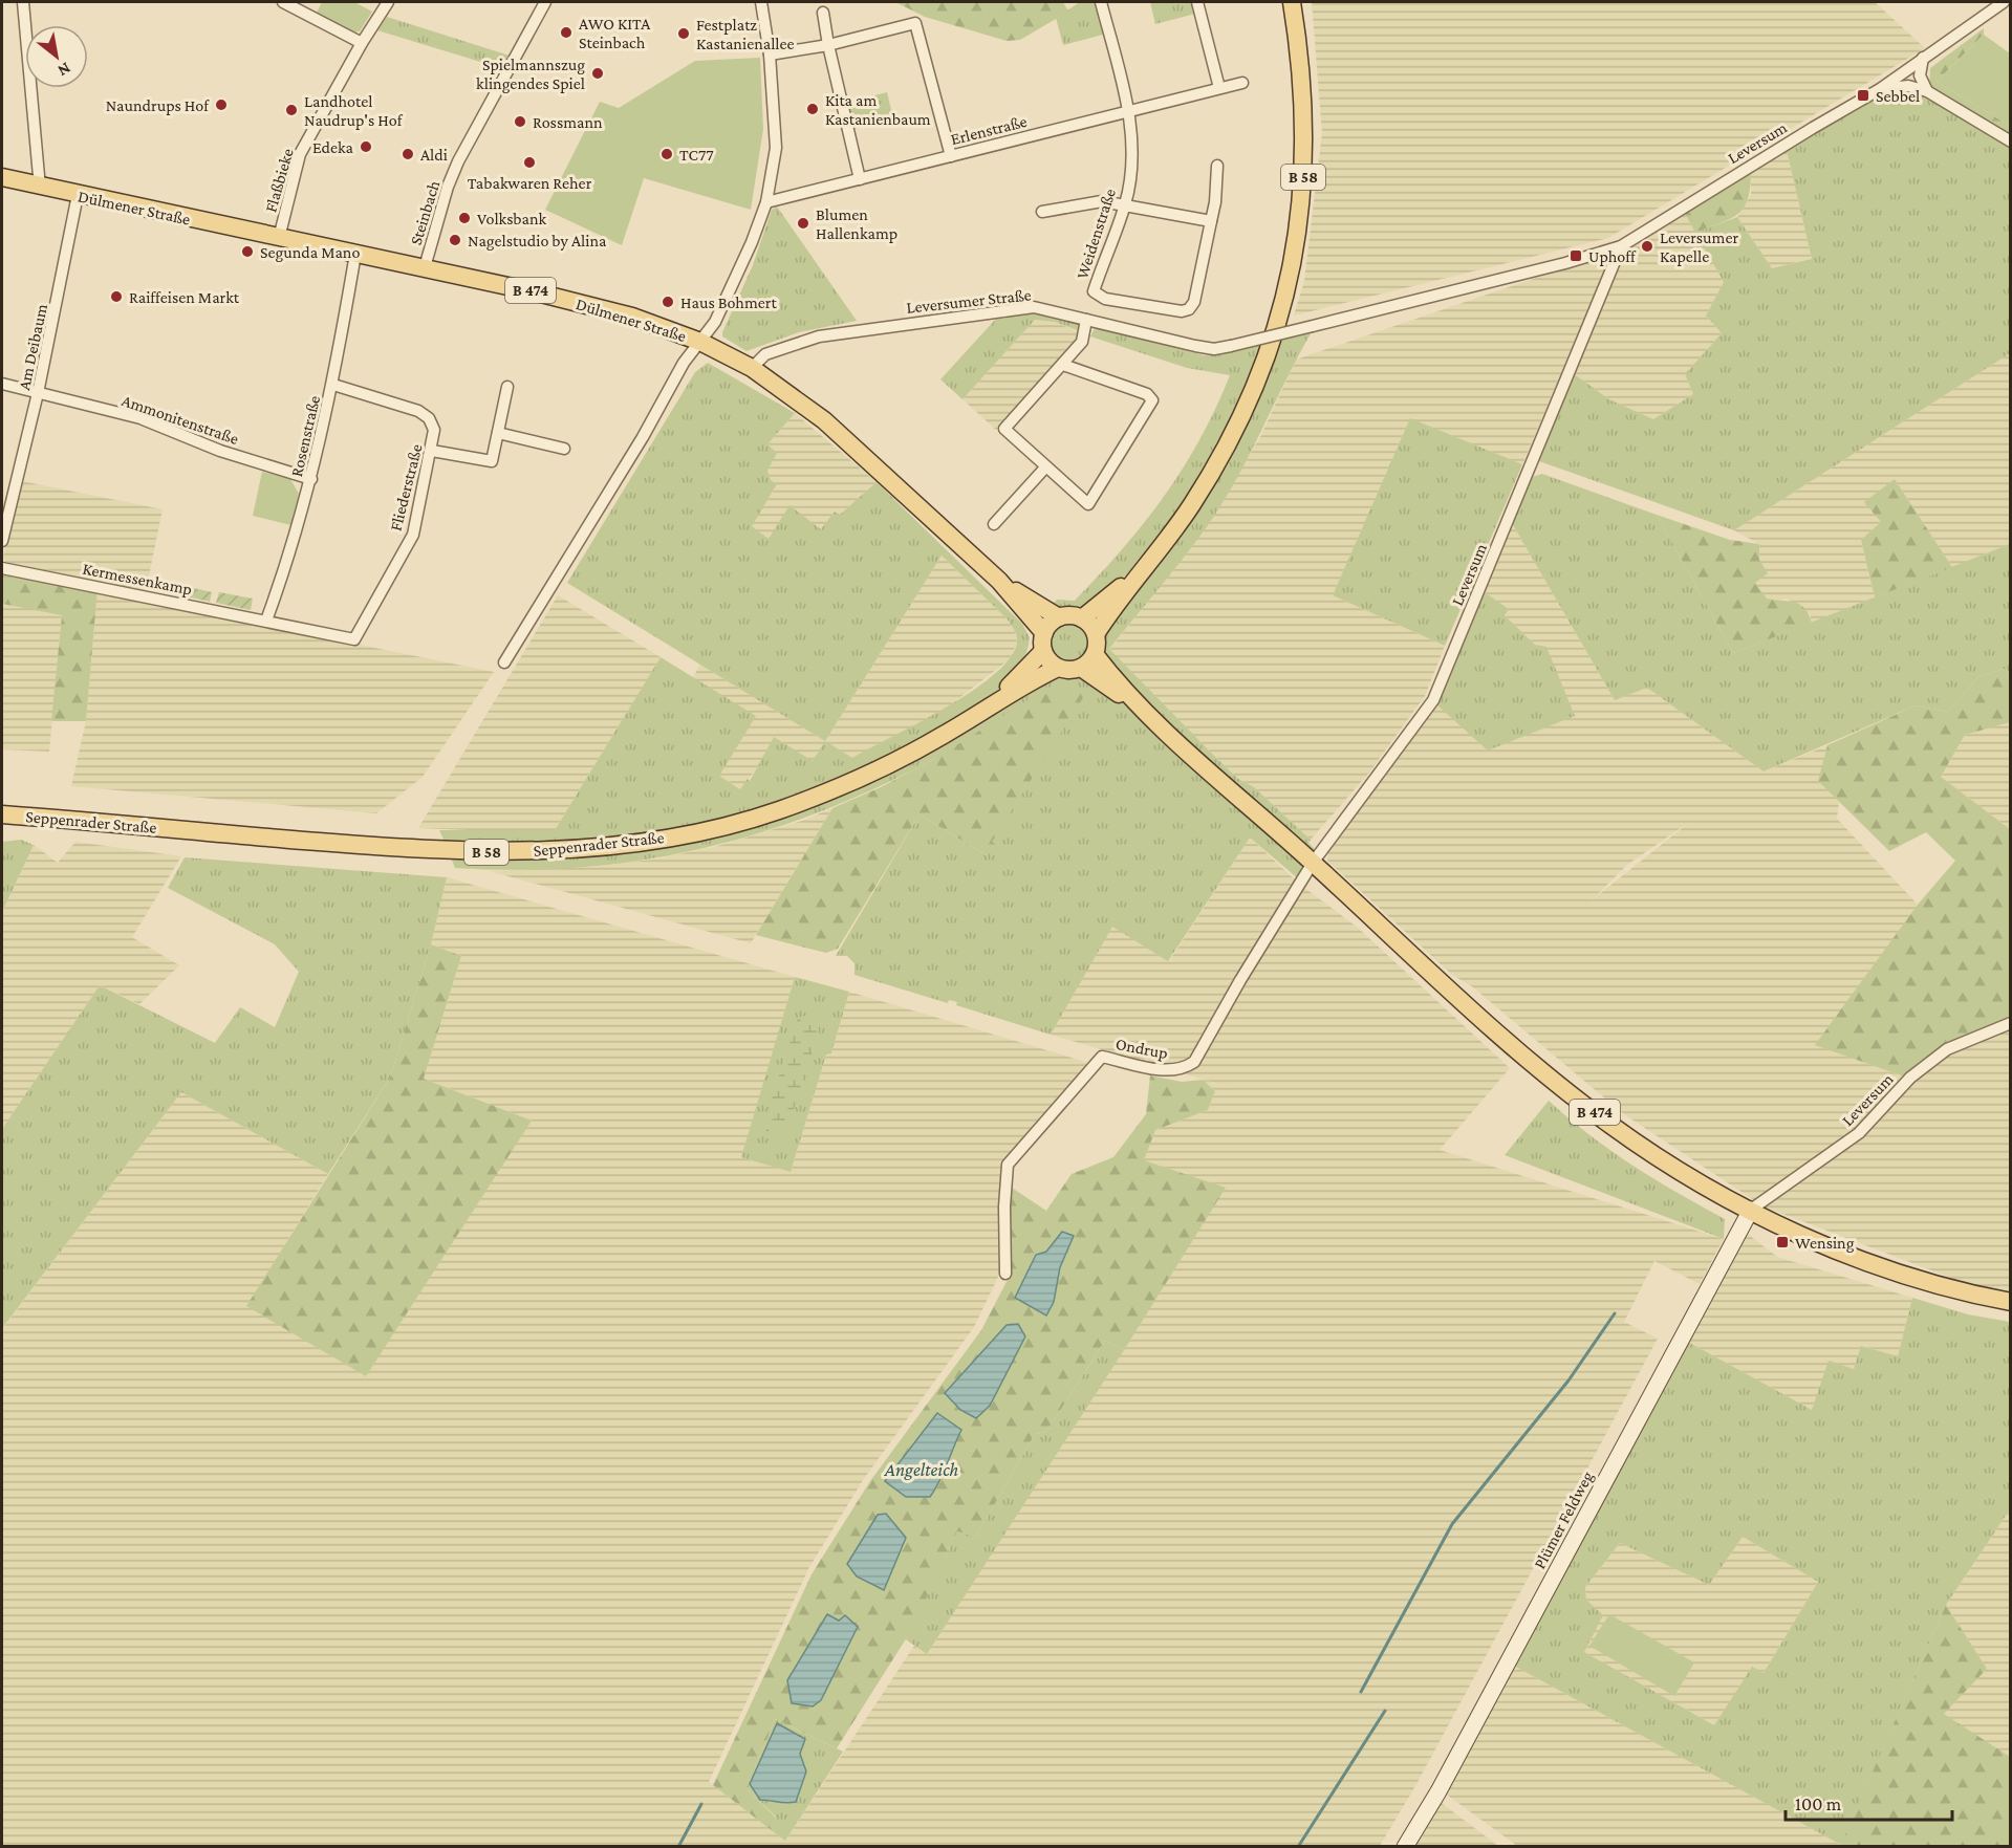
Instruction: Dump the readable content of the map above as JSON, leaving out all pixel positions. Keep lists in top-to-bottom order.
{
  "streets": {
    "main road": [
      "B 58",
      "Dülmener Straße",
      "B 474",
      "Seppenrader Straße"
    ],
    "street": [
      "Erlenstraße",
      "Leversum",
      "Flaßbieke",
      "Steinbach",
      "Weidenstraße",
      "Leversumer Straße",
      "Am Deibaum",
      "Ammonitenstraße",
      "Rosenstraße",
      "Fliederstraße",
      "Kermessenkamp",
      "Ondrup",
      "Plümer Feldweg"
    ]
  },
  "crossings": [
    ["Erlenstraße", "Weidenstraße"],
    ["Leversum", "B 474"],
    ["Leversum", "Leversumer Straße"],
    ["Leversum", "Ondrup"],
    ["Leversum", "Plümer Feldweg"],
    ["B 58", "Dülmener Straße"],
    ["B 58", "B 474"],
    ["B 58", "Seppenrader Straße"],
    ["Flaßbieke", "Dülmener Straße"],
    ["Dülmener Straße", "Steinbach"],
    ["Dülmener Straße", "B 474"],
    ["Dülmener Straße", "Leversumer Straße"],
    ["Dülmener Straße", "Am Deibaum"],
    ["Dülmener Straße", "Rosenstraße"],
    ["Dülmener Straße", "Seppenrader Straße"],
    ["B 474", "Seppenrader Straße"],
    ["B 474", "Ondrup"],
    ["B 474", "Plümer Feldweg"],
    ["Am Deibaum", "Ammonitenstraße"],
    ["Ammonitenstraße", "Rosenstraße"],
    ["Rosenstraße", "Fliederstraße"],
    ["Rosenstraße", "Kermessenkamp"],
    ["Fliederstraße", "Kermessenkamp"]
  ],
  "water": ["Angelteich"],
  "places": {
    "other": [
      "AWO KITA Steinbach",
      "Festplatz Kastanienallee",
      "Spielmannszug klingendes Spiel",
      "Naundrups Hof",
      "Kita am Kastanienbaum",
      "Landhotel Naudrup's Hof",
      "Rossmann",
      "Edeka",
      "Aldi",
      "TC77",
      "Tabakwaren Reher",
      "Volksbank",
      "Blumen Hallenkamp",
      "Nagelstudio by Alina",
      "Leversumer Kapelle",
      "Segunda Mano",
      "Raiffeisen Markt",
      "Haus Bohmert"
    ],
    "transit": ["Sebbel", "Uphoff", "Wensing"]
  },
  "scale_bar": "100 m",
  "north": "bottom right"
}
